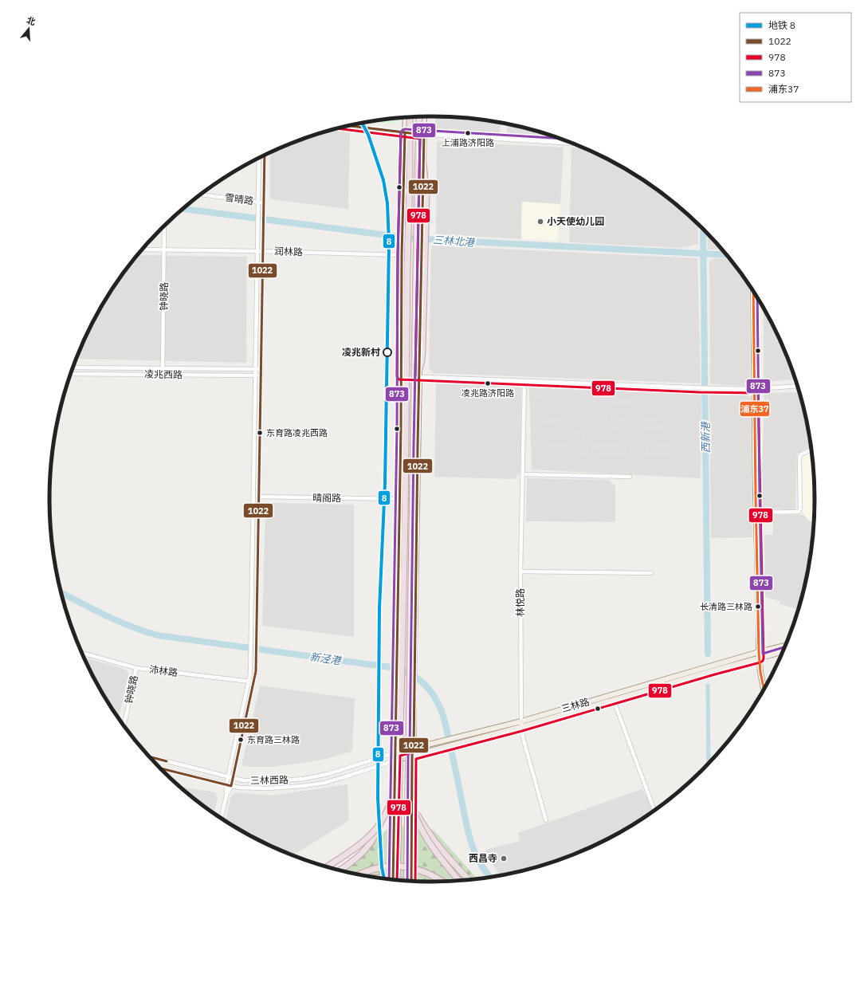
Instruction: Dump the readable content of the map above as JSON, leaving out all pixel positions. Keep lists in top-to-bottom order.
{
  "streets": {
    "main road": ["三林路"],
    "street": [
      "雪晴路",
      "润林路",
      "钟晓路",
      "凌兆西路",
      "晴阁路",
      "林悦路",
      "沛林路",
      "三林西路"
    ]
  },
  "crossings": [
    ["润林路", "钟晓路"],
    ["钟晓路", "凌兆西路"],
    ["钟晓路", "沛林路"],
    ["林悦路", "三林路"],
    ["三林路", "三林西路"]
  ],
  "water": ["三林北港", "西新港", "新泾港"],
  "places": [
    "上浦路济阳路",
    "小天使幼儿园",
    "凌兆新村",
    "凌兆路济阳路",
    "东育路凌兆西路",
    "长清路三林路",
    "东育路三林路",
    "西昌寺"
  ],
  "lines": [
    "metro line 8",
    "transit line 1022",
    "transit line 978",
    "transit line 873",
    "transit line 浦东37"
  ],
  "legend": [
    "地铁 8",
    "1022",
    "978",
    "873",
    "浦东37"
  ],
  "north": "top"
}
